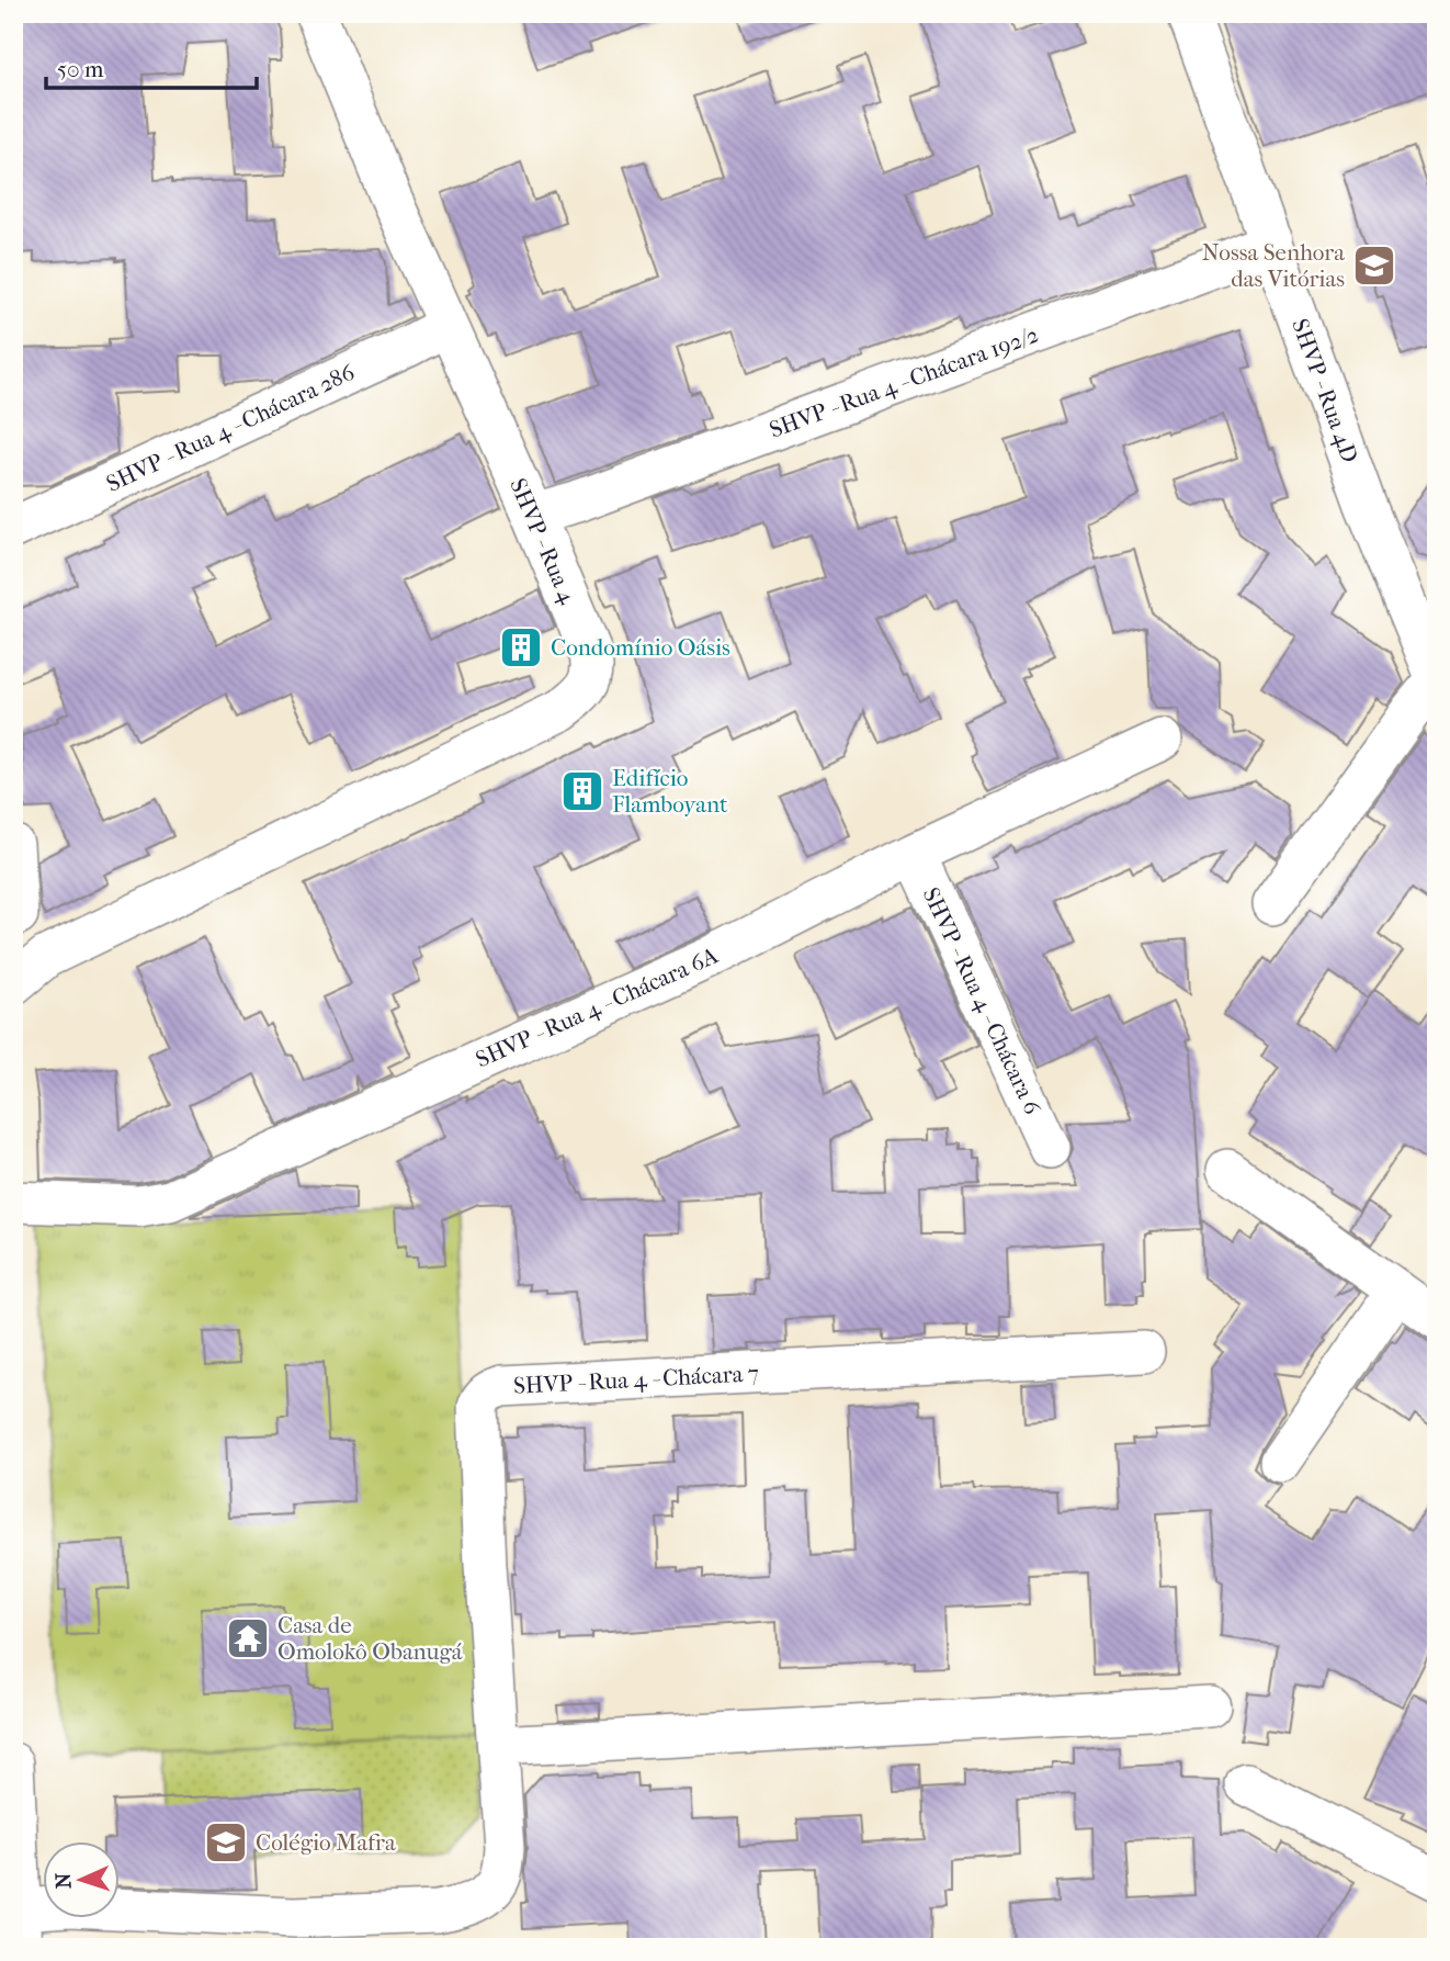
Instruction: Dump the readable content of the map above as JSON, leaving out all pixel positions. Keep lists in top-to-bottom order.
{
  "streets": {
    "street": [
      "SHVP - Rua 4 - Chácara 192/2",
      "SHVP - Rua 4D",
      "SHVP - Rua 4 - Chácara 286",
      "SHVP - Rua 4",
      "SHVP - Rua 4 - Chácara 6",
      "SHVP - Rua 4 - Chácara 6A",
      "SHVP - Rua 4 - Chácara 7"
    ]
  },
  "crossings": [
    ["SHVP - Rua 4 - Chácara 192/2", "SHVP - Rua 4D"],
    ["SHVP - Rua 4 - Chácara 192/2", "SHVP - Rua 4"],
    ["SHVP - Rua 4 - Chácara 286", "SHVP - Rua 4"],
    ["SHVP - Rua 4 - Chácara 6", "SHVP - Rua 4 - Chácara 6A"]
  ],
  "places": {
    "school or university": ["Nossa Senhora das Vitórias", "Colégio Mafra"],
    "building": ["Condomínio Oásis", "Edifício Flamboyant"],
    "temple": ["Casa de Omolokô Obanugá"]
  },
  "scale_bar": "50 m",
  "north": "left"
}
